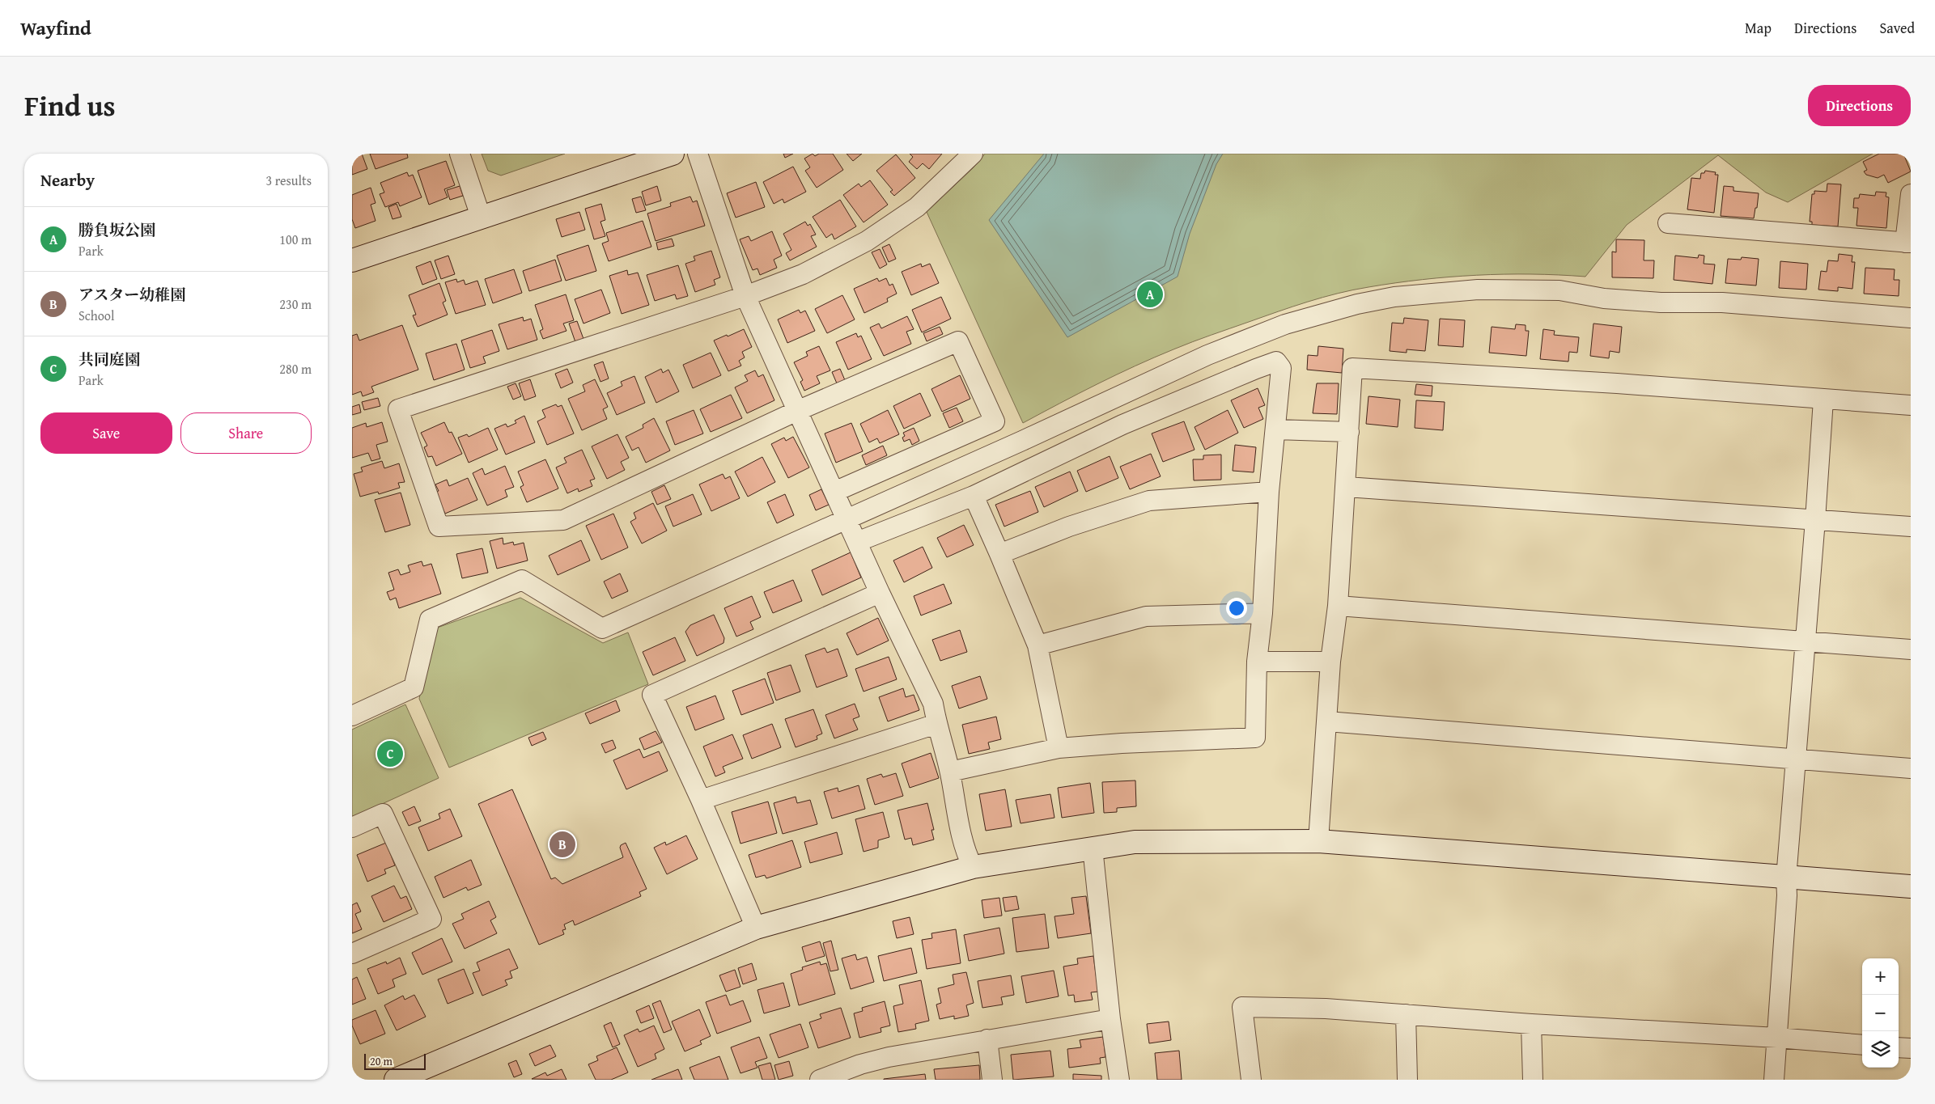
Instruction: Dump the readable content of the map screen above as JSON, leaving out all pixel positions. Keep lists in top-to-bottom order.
{
  "scale_bar": "20 m",
  "page": {
    "header": "Wayfind",
    "nav": ["Map", "Directions", "Saved"],
    "title": "Find us",
    "buttons": [
      "Directions",
      ["Save", "Share"]
    ],
    "heading": ["Nearby", "3 results"],
    "list": [
      {
        "mark": "A",
        "name": "勝負坂公園",
        "note": "Park",
        "value": "100 m"
      },
      {
        "mark": "B",
        "name": "アスター幼稚園",
        "note": "School",
        "value": "230 m"
      },
      {
        "mark": "C",
        "name": "共同庭園",
        "note": "Park",
        "value": "280 m"
      }
    ],
    "pins": ["A", "C", "B"],
    "map_buttons": ["+", "−"],
    "scale": "20 m"
  }
}
